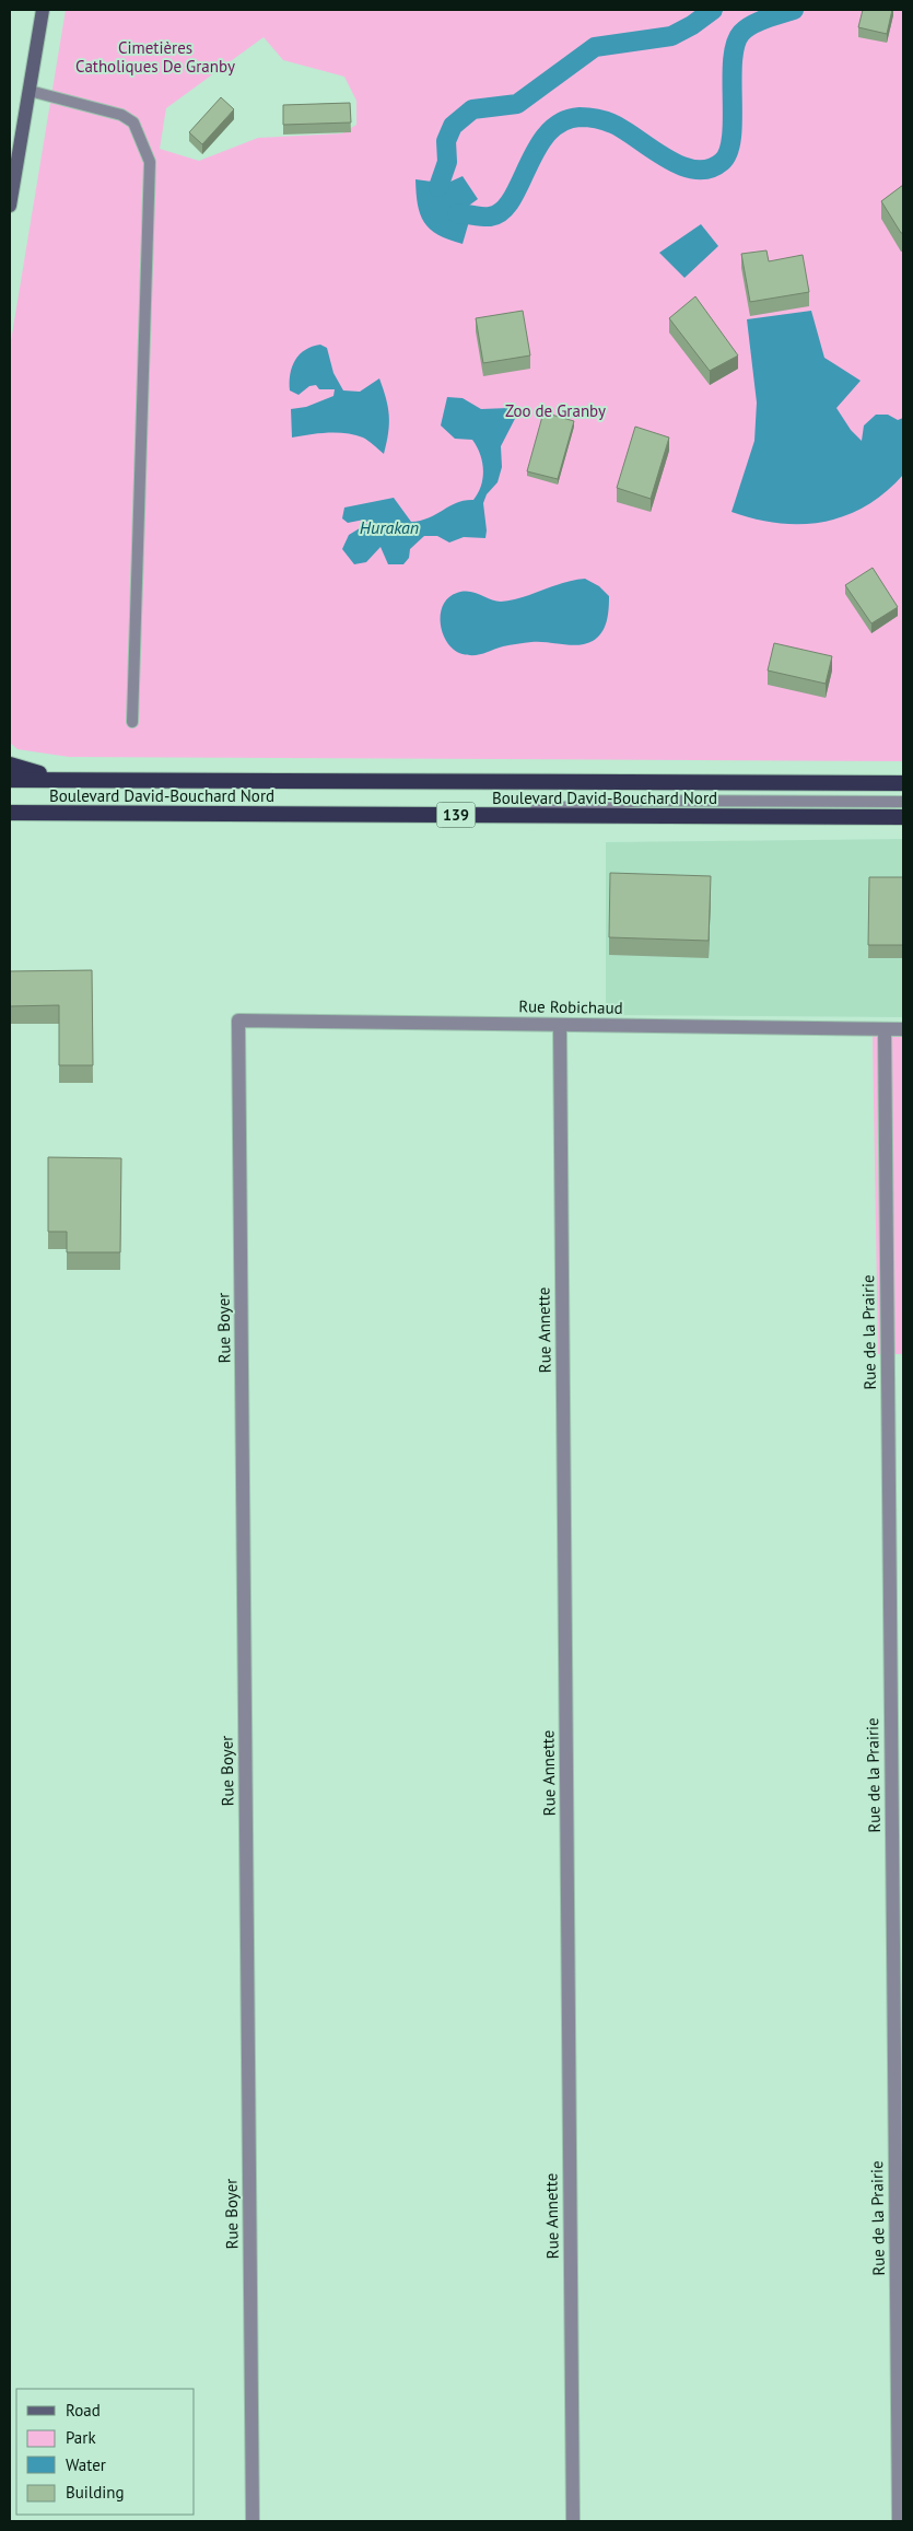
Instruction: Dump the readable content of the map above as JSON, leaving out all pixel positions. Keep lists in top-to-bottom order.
{
  "streets": {
    "highway": ["Boulevard David-Bouchard Nord", "139"],
    "street": [
      "Rue Robichaud",
      "Rue Boyer",
      "Rue Annette",
      "Rue de la Prairie"
    ]
  },
  "crossings": [
    ["Rue Robichaud", "Rue Boyer"],
    ["Rue Robichaud", "Rue Annette"],
    ["Rue Robichaud", "Rue de la Prairie"]
  ],
  "water": ["Hurakan"],
  "parks": ["Cimetières Catholiques De Granby", "Zoo de Granby"],
  "legend": [
    "Road",
    "Park",
    "Water",
    "Building"
  ]
}
